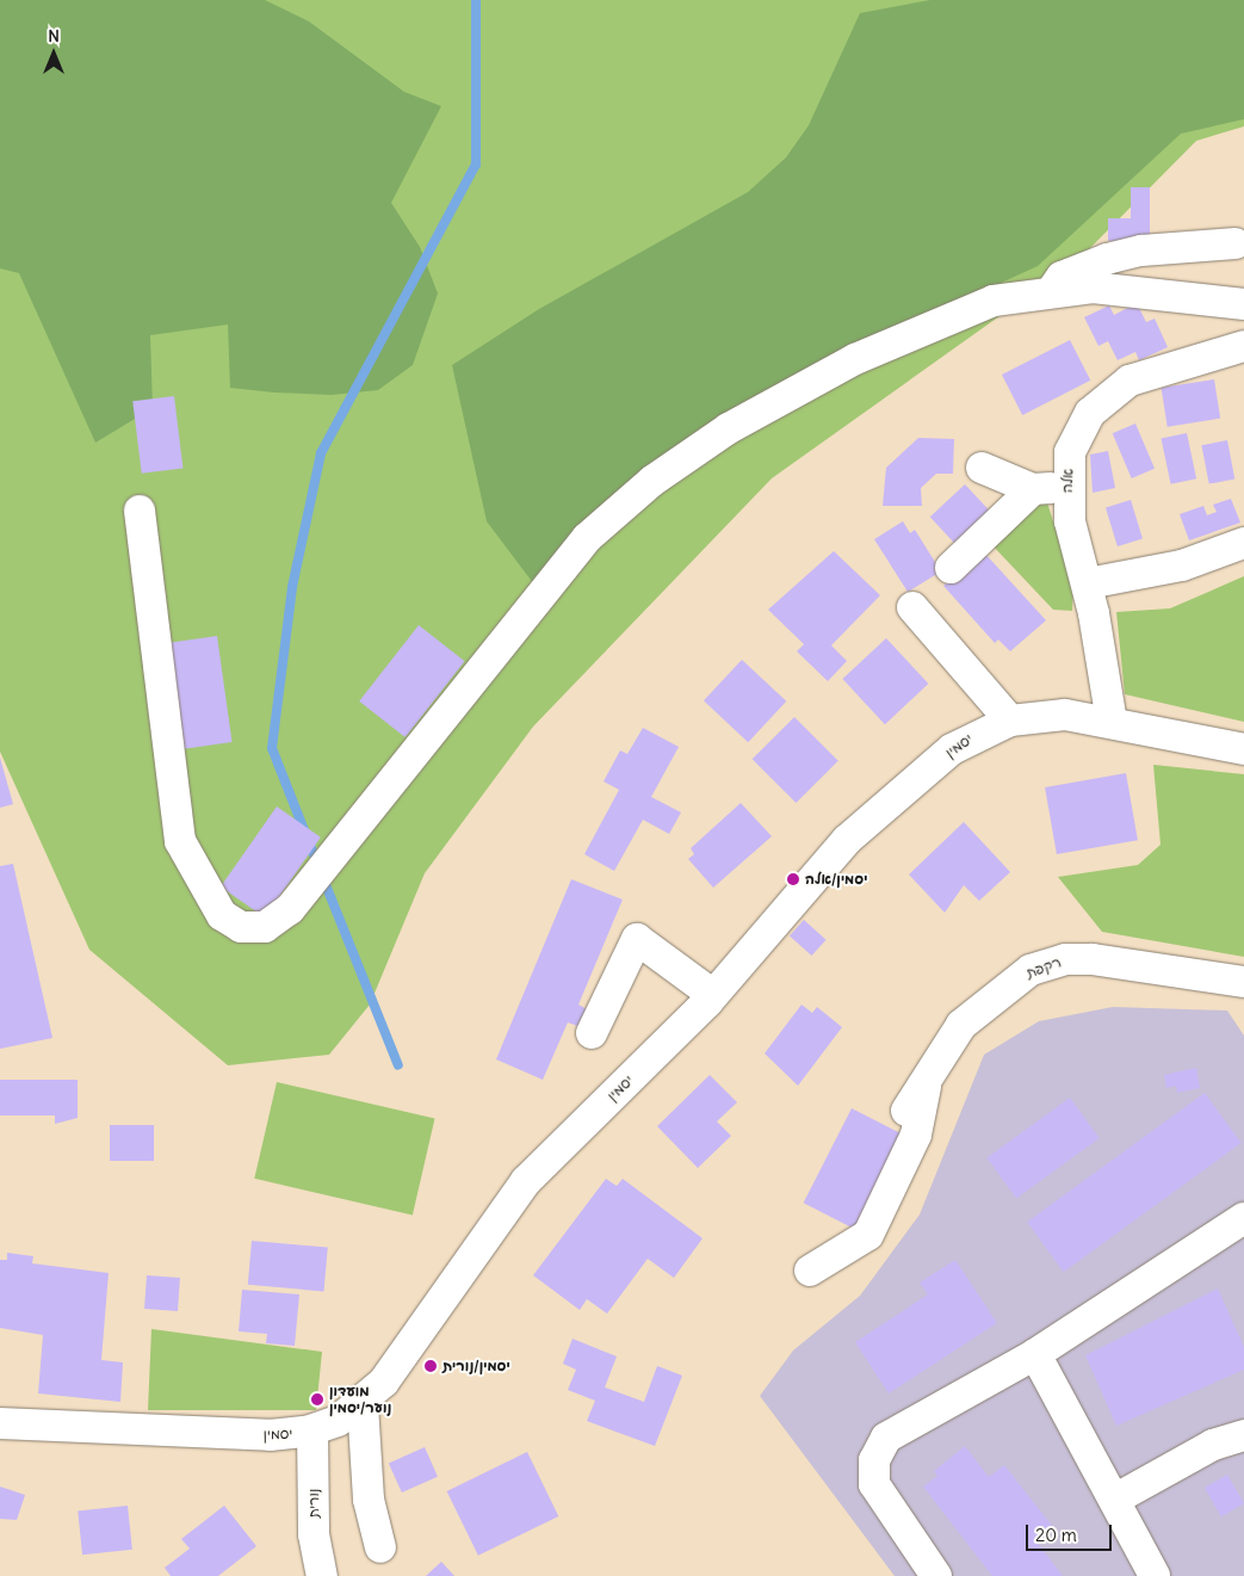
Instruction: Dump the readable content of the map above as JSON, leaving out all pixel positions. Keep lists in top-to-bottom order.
{
  "streets": {
    "street": [
      "אלה",
      "יסמין",
      "רקפת",
      "נורית"
    ]
  },
  "crossings": [
    ["אלה", "יסמין"],
    ["יסמין", "נורית"]
  ],
  "places": ["יסמין/אלה", "יסמין/נורית", "מועדון נוער/יסמין"],
  "scale_bar": "20 m",
  "north": "top"
}
